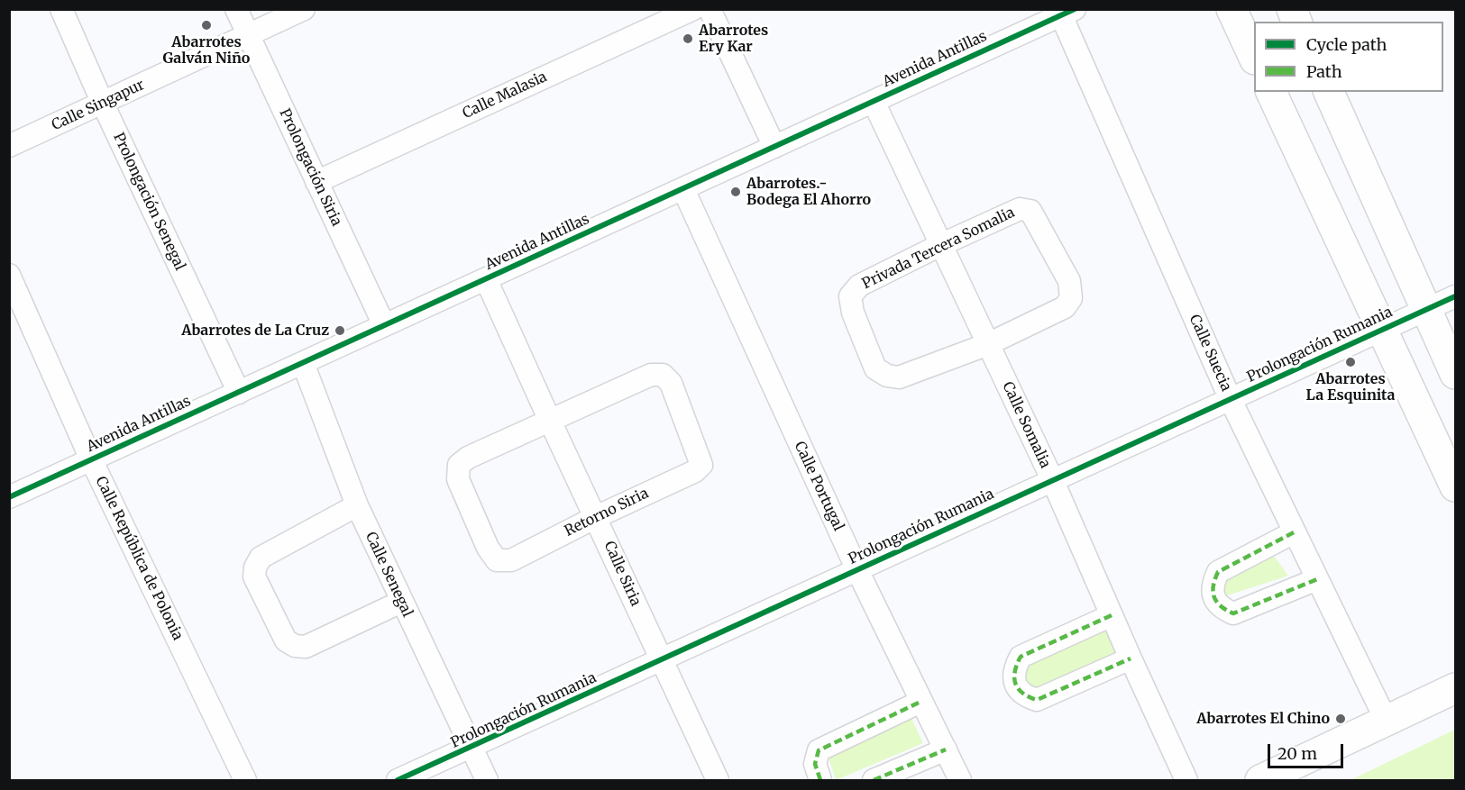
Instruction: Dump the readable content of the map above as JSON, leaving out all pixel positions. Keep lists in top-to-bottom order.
{
  "streets": {
    "street": [
      "Avenida Antillas",
      "Calle Malasia",
      "Calle Singapur",
      "Prolongación Siria",
      "Prolongación Senegal",
      "Privada Tercera Somalia",
      "Prolongación Rumania",
      "Calle Suecia",
      "Calle Somalia",
      "Calle Portugal",
      "Retorno Siria",
      "Calle República de Polonia",
      "Calle Siria",
      "Calle Senegal"
    ]
  },
  "crossings": [
    ["Avenida Antillas", "Prolongación Siria"],
    ["Avenida Antillas", "Prolongación Senegal"],
    ["Avenida Antillas", "Calle Suecia"],
    ["Avenida Antillas", "Calle Somalia"],
    ["Avenida Antillas", "Calle Portugal"],
    ["Avenida Antillas", "Calle República de Polonia"],
    ["Avenida Antillas", "Calle Siria"],
    ["Avenida Antillas", "Calle Senegal"],
    ["Calle Malasia", "Prolongación Siria"],
    ["Calle Singapur", "Prolongación Siria"],
    ["Calle Singapur", "Prolongación Senegal"],
    ["Privada Tercera Somalia", "Calle Somalia"],
    ["Prolongación Rumania", "Calle Suecia"],
    ["Prolongación Rumania", "Calle Somalia"],
    ["Prolongación Rumania", "Calle Portugal"],
    ["Prolongación Rumania", "Calle Siria"],
    ["Prolongación Rumania", "Calle Senegal"],
    ["Retorno Siria", "Calle Siria"]
  ],
  "places": [
    "Abarrotes Galván Niño",
    "Abarrotes Ery Kar",
    "Abarrotes.- Bodega El Ahorro",
    "Abarrotes de La Cruz",
    "Abarrotes La Esquinita",
    "Abarrotes El Chino"
  ],
  "legend": ["Cycle path", "Path"],
  "scale_bar": "20 m"
}
